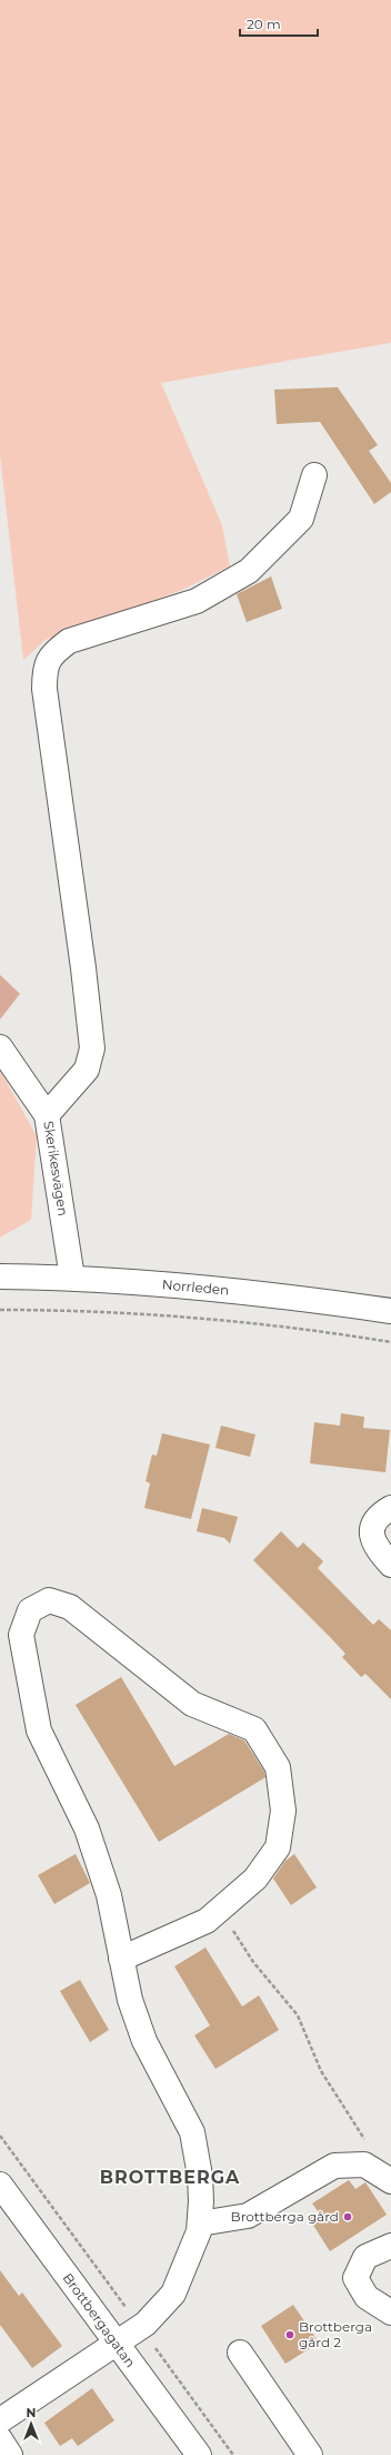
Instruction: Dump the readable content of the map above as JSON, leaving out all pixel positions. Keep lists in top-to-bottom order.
{
  "streets": {
    "street": ["Skerikesvägen", "Norrleden", "Brottbergagatan"]
  },
  "crossings": [
    ["Skerikesvägen", "Norrleden"]
  ],
  "districts": ["BROTTBERGA"],
  "places": ["Brottberga gård", "Brottberga gård 2"],
  "scale_bar": "20 m",
  "north": "top"
}
